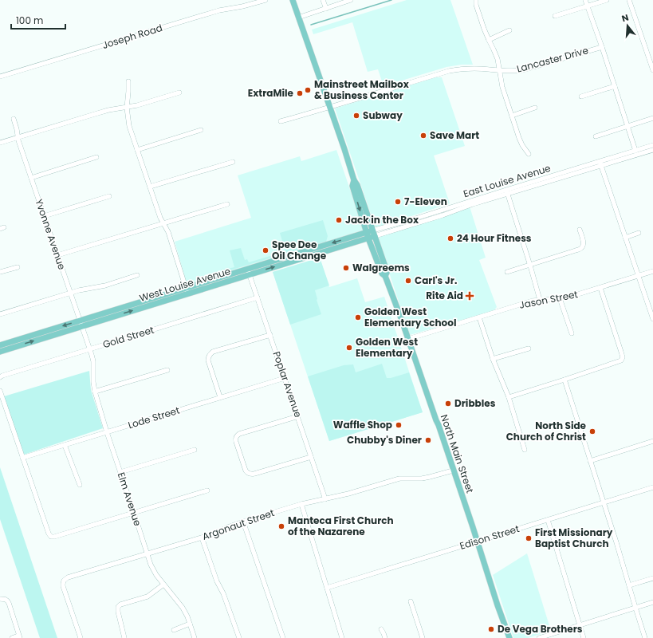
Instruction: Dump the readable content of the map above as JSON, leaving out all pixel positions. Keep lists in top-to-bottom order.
{
  "streets": {
    "main road": ["East Louise Avenue", "West Louise Avenue", "North Main Street"],
    "street": [
      "Joseph Road",
      "Lancaster Drive",
      "Yvonne Avenue",
      "Jason Street",
      "Gold Street",
      "Poplar Avenue",
      "Lode Street",
      "Elm Avenue",
      "Argonaut Street",
      "Edison Street"
    ]
  },
  "crossings": [
    ["Lancaster Drive", "North Main Street"],
    ["East Louise Avenue", "West Louise Avenue"],
    ["East Louise Avenue", "North Main Street"],
    ["Yvonne Avenue", "West Louise Avenue"],
    ["Yvonne Avenue", "Gold Street"],
    ["Yvonne Avenue", "Elm Avenue"],
    ["West Louise Avenue", "Poplar Avenue"],
    ["West Louise Avenue", "North Main Street"],
    ["Jason Street", "North Main Street"],
    ["Gold Street", "Poplar Avenue"],
    ["Gold Street", "Elm Avenue"],
    ["Poplar Avenue", "Lode Street"],
    ["Poplar Avenue", "Argonaut Street"],
    ["Lode Street", "Elm Avenue"],
    ["North Main Street", "Argonaut Street"],
    ["North Main Street", "Edison Street"],
    ["Elm Avenue", "Argonaut Street"]
  ],
  "places": {
    "other": [
      "Mainstreet Mailbox & Business Center",
      "ExtraMile",
      "Subway",
      "Save Mart",
      "7-Eleven",
      "Jack in the Box",
      "24 Hour Fitness",
      "Spee Dee Oil Change",
      "Walgreems",
      "Carl's Jr.",
      "Golden West Elementary School",
      "Golden West Elementary",
      "Dribbles",
      "Waffle Shop",
      "North Side Church of Christ",
      "Chubby's Diner",
      "Manteca First Church of the Nazarene",
      "First Missionary Baptist Church",
      "De Vega Brothers"
    ],
    "health": ["Rite Aid"]
  },
  "scale_bar": "100 m",
  "north": "top"
}
